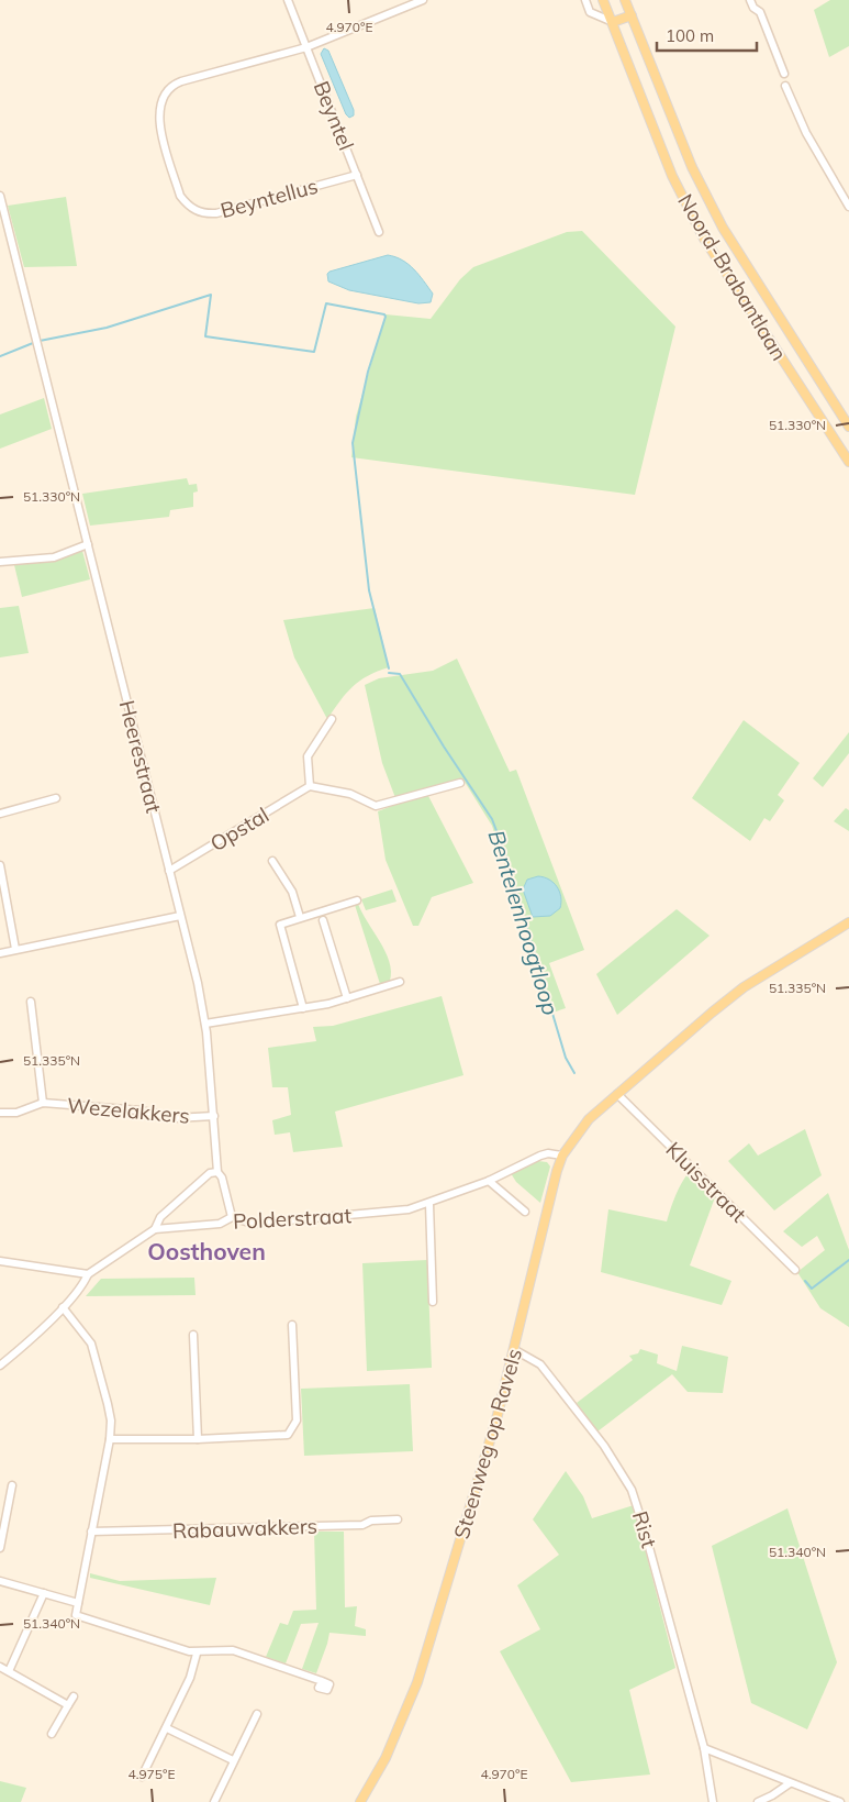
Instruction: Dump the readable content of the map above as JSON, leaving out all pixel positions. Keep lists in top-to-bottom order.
{
  "streets": {
    "main road": ["Noord-Brabantlaan", "Steenweg op Ravels"],
    "street": [
      "Beyntel",
      "Beyntellus",
      "Heerestraat",
      "Opstal",
      "Wezelakkers",
      "Kluisstraat",
      "Polderstraat",
      "Rabauwakkers",
      "Rist"
    ]
  },
  "crossings": [
    ["Beyntel", "Beyntellus"],
    ["Heerestraat", "Opstal"],
    ["Heerestraat", "Wezelakkers"],
    ["Heerestraat", "Polderstraat"],
    ["Kluisstraat", "Steenweg op Ravels"],
    ["Polderstraat", "Steenweg op Ravels"],
    ["Steenweg op Ravels", "Rist"]
  ],
  "districts": ["Oosthoven"],
  "water": ["Bentelenhoogtloop"],
  "scale_bar": "100 m",
  "coordinates": [
    "4.970°E",
    "51.330°N",
    "51.335°N",
    "51.340°N",
    "4.975°E"
  ]
}
